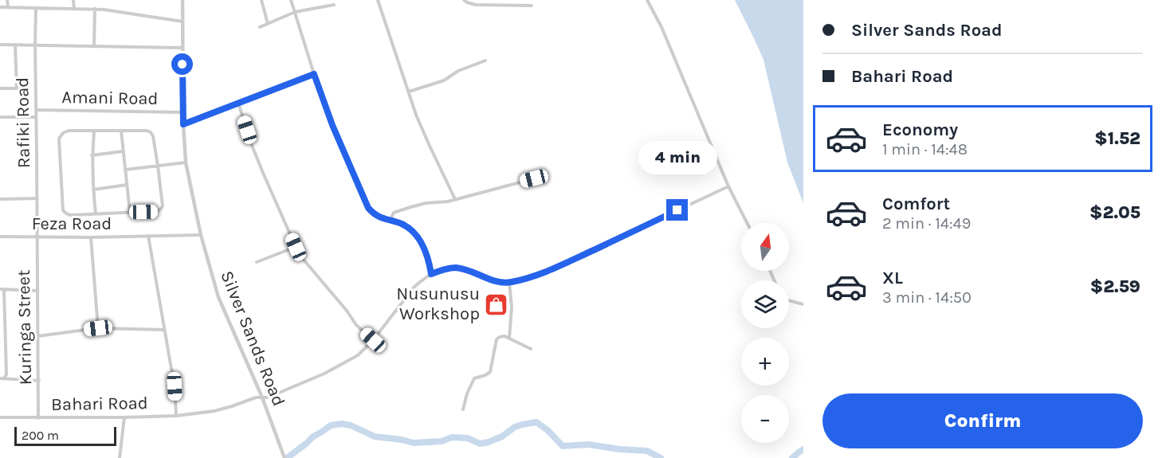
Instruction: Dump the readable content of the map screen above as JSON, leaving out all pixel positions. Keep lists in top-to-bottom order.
{
  "streets": {
    "street": [
      "Amani Road",
      "Rafiki Road",
      "Feza Road",
      "Kuringa Street",
      "Silver Sands Road",
      "Bahari Road"
    ]
  },
  "crossings": [
    ["Amani Road", "Rafiki Road"],
    ["Amani Road", "Silver Sands Road"],
    ["Rafiki Road", "Feza Road"],
    ["Rafiki Road", "Kuringa Street"],
    ["Feza Road", "Kuringa Street"],
    ["Feza Road", "Silver Sands Road"],
    ["Kuringa Street", "Bahari Road"],
    ["Silver Sands Road", "Bahari Road"]
  ],
  "places": {
    "shop": ["Nusunusu Workshop"]
  },
  "scale_bar": "200 m",
  "north": "top",
  "page": {
    "banner": ["Silver Sands Road", "Bahari Road"],
    "list": [
      {
        "name": "Economy",
        "note": "1 min · 14:48",
        "value": "$1.52"
      },
      {
        "name": "Comfort",
        "note": "2 min · 14:49",
        "value": "$2.05"
      },
      {
        "name": "XL",
        "note": "3 min · 14:50",
        "value": "$2.59"
      }
    ],
    "bubble": "4 min",
    "map_buttons": ["+", "−"],
    "buttons": "Confirm",
    "scale": "200 m"
  }
}
